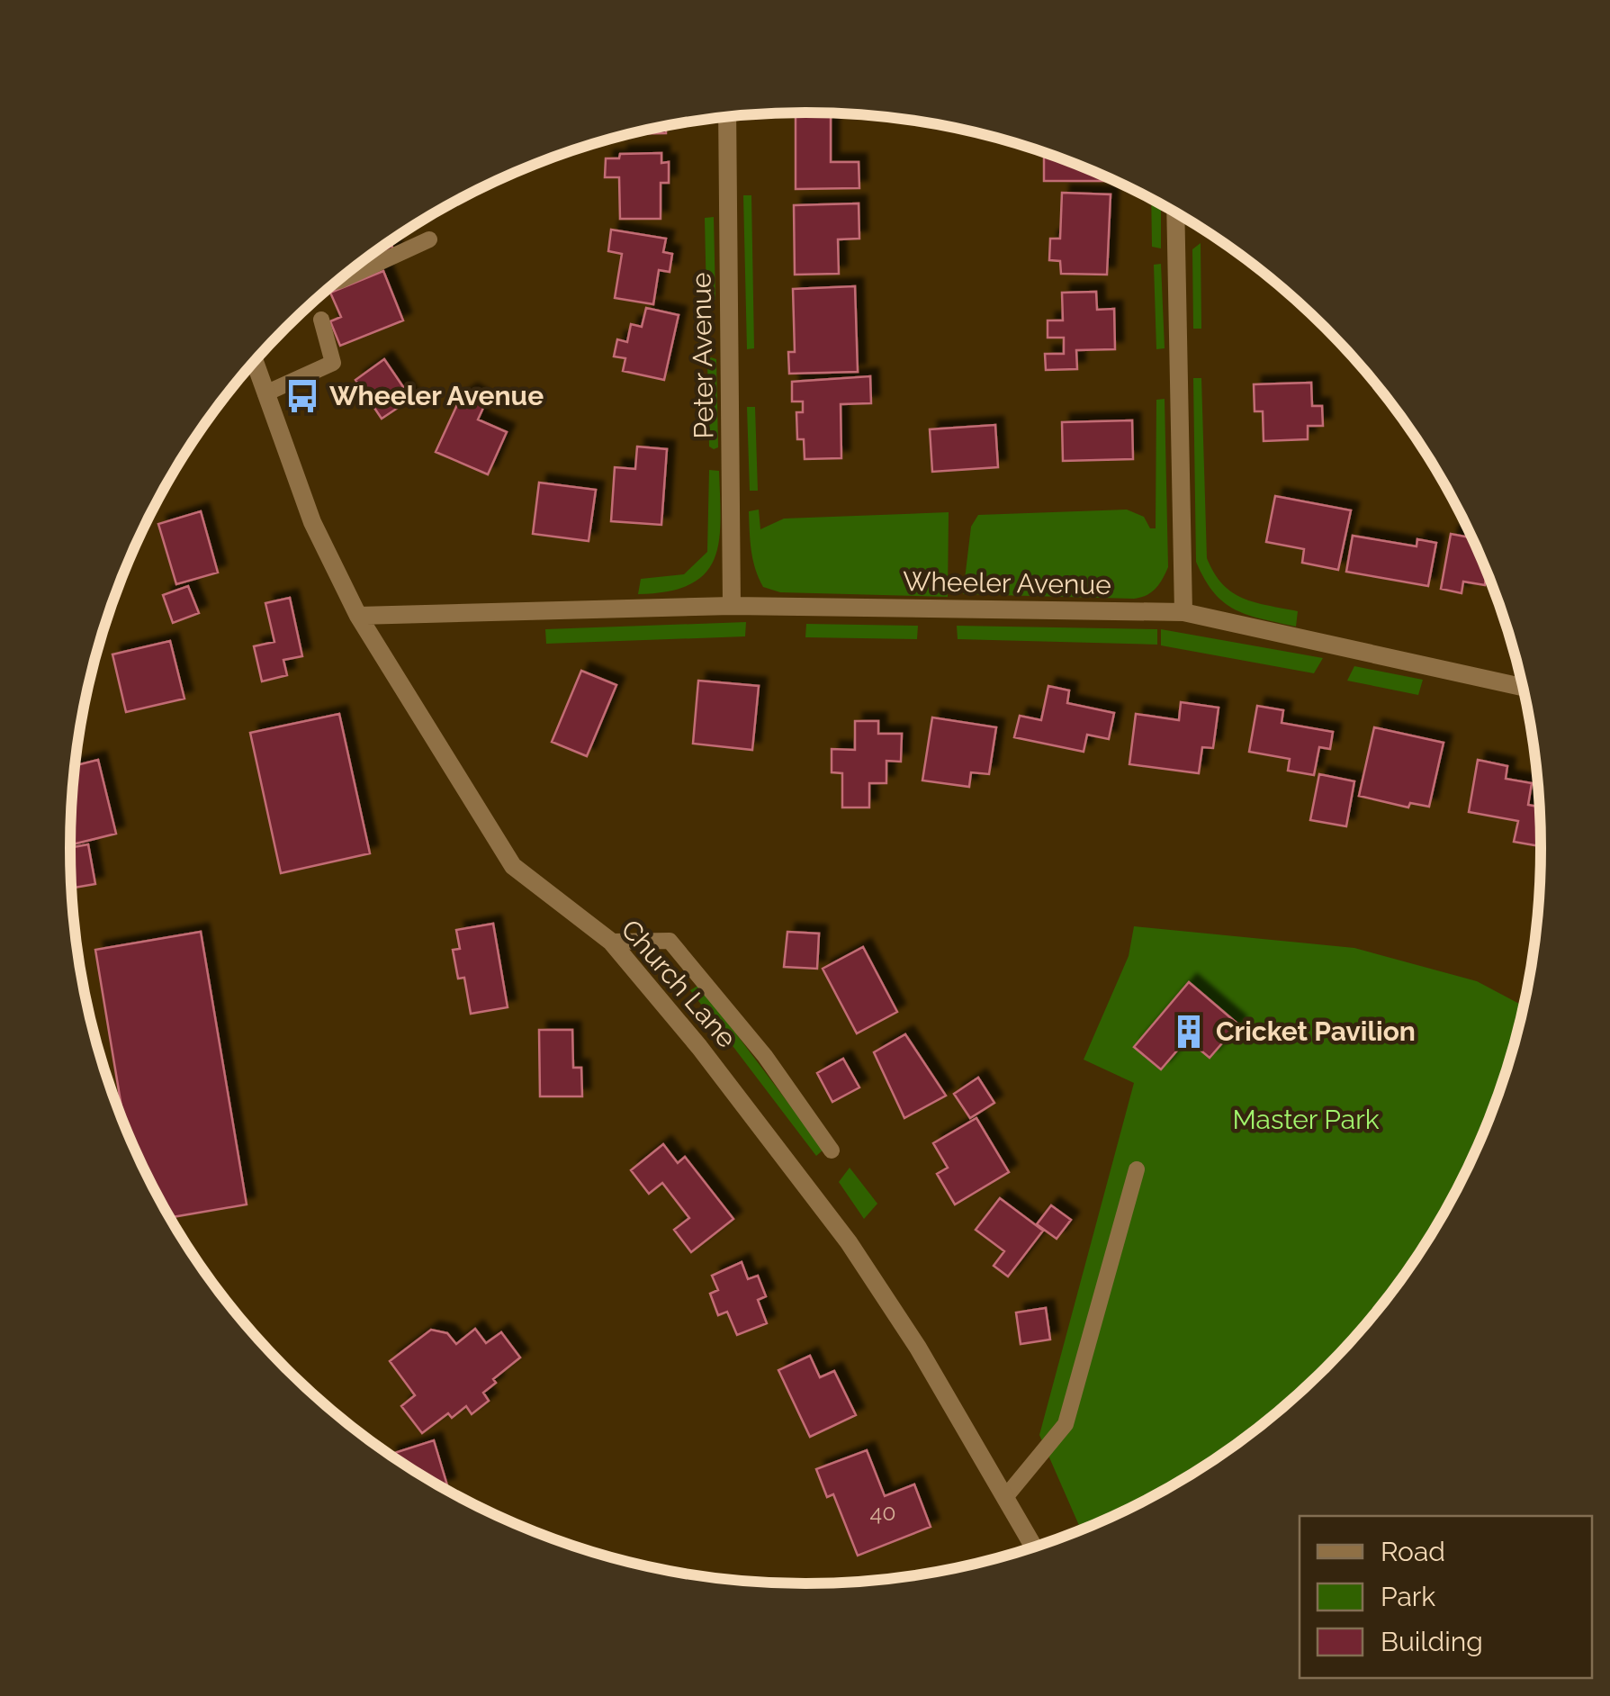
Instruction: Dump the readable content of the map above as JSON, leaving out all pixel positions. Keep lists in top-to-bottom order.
{
  "streets": {
    "street": ["Peter Avenue", "Wheeler Avenue", "Church Lane"]
  },
  "crossings": [
    ["Peter Avenue", "Wheeler Avenue"],
    ["Wheeler Avenue", "Church Lane"]
  ],
  "parks": ["Master Park"],
  "places": {
    "bus stop": ["Wheeler Avenue"],
    "building": ["Cricket Pavilion"]
  },
  "house_numbers": ["40"],
  "legend": ["Road", "Park", "Building"]
}
